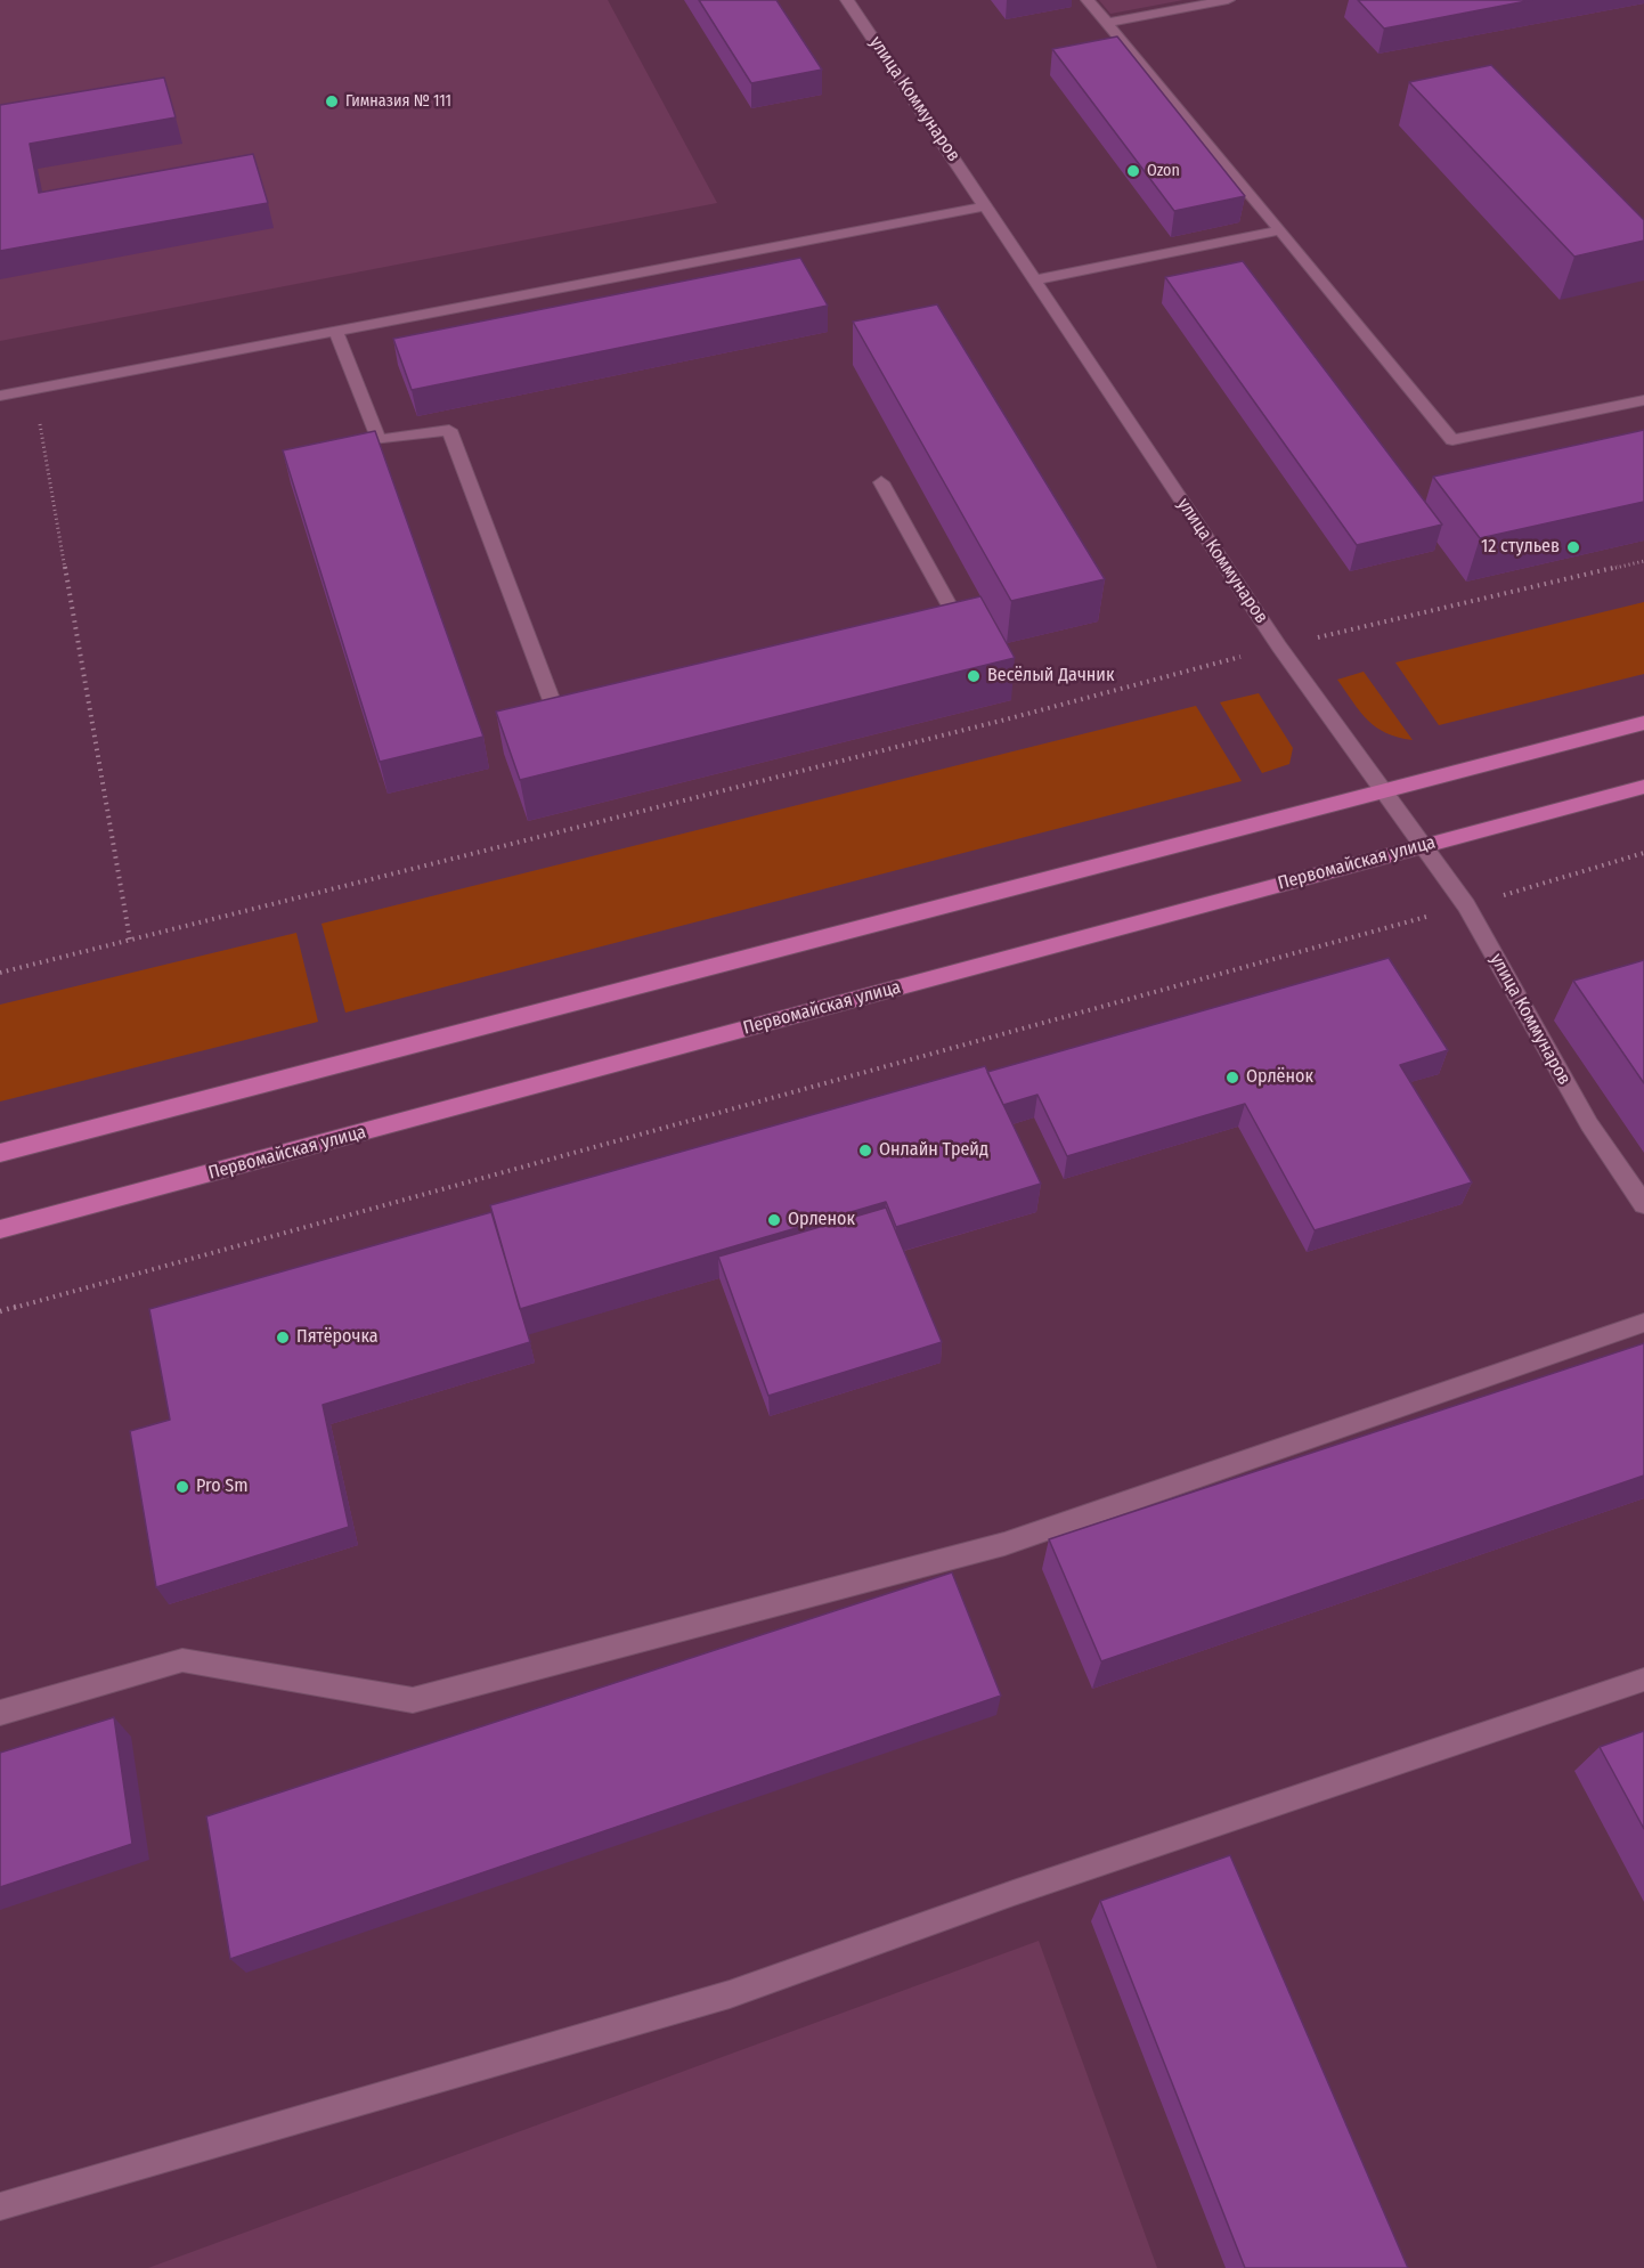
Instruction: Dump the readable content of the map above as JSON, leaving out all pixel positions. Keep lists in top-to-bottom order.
{
  "streets": {
    "main road": ["Первомайская улица"],
    "street": ["улица Коммунаров"]
  },
  "crossings": [
    ["улица Коммунаров", "Первомайская улица"]
  ],
  "places": [
    "Гимназия № 111",
    "Ozon",
    "12 стульев",
    "Весёлый Дачник",
    "Орлёнок",
    "Онлайн Трейд",
    "Орленок",
    "Пятёрочка",
    "Pro Sm"
  ]
}
